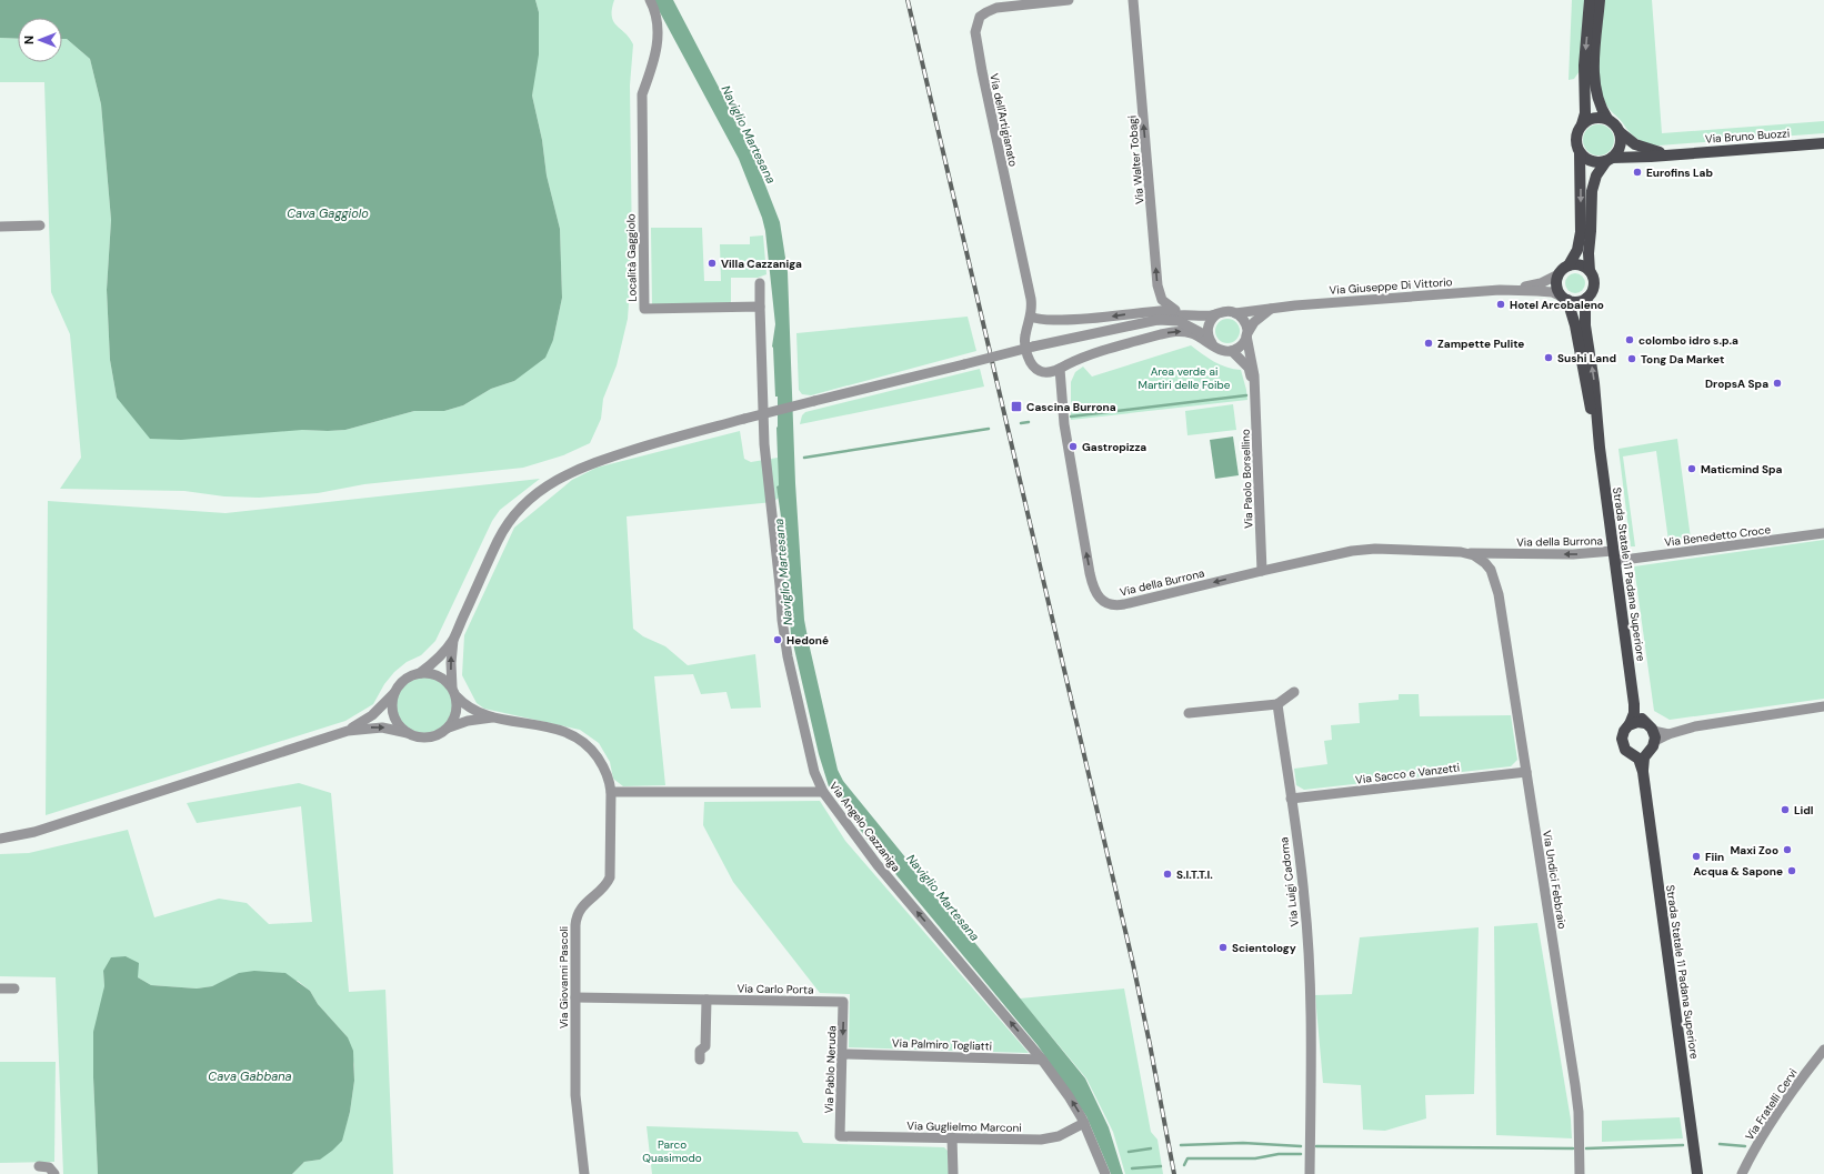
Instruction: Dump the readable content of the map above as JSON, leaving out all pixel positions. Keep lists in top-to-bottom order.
{
  "streets": {
    "main road": ["Via Bruno Buozzi", "Strada Statale 11 Padana Superiore"],
    "street": [
      "Via dell'Artigianato",
      "Via Walter Tobagi",
      "Località Gaggiolo",
      "Via Giuseppe Di Vittorio",
      "Via Paolo Borsellino",
      "Via Benedetto Croce",
      "Via della Burrona",
      "Via Sacco e Vanzetti",
      "Via Angelo Cazzaniga",
      "Via Undici Febbraio",
      "Via Luigi Cadorna",
      "Via Giovanni Pascoli",
      "Via Carlo Porta",
      "Via Palmiro Togliatti",
      "Via Pablo Neruda",
      "Via Fratelli Cervi",
      "Via Guglielmo Marconi"
    ]
  },
  "crossings": [
    ["Via dell'Artigianato", "Via della Burrona"],
    ["Via Bruno Buozzi", "Strada Statale 11 Padana Superiore"],
    ["Località Gaggiolo", "Via Angelo Cazzaniga"],
    ["Via Giuseppe Di Vittorio", "Via Paolo Borsellino"],
    ["Via Giuseppe Di Vittorio", "Strada Statale 11 Padana Superiore"],
    ["Via Paolo Borsellino", "Via della Burrona"],
    ["Via Benedetto Croce", "Via della Burrona"],
    ["Via Benedetto Croce", "Strada Statale 11 Padana Superiore"],
    ["Via della Burrona", "Strada Statale 11 Padana Superiore"],
    ["Via della Burrona", "Via Undici Febbraio"],
    ["Via Sacco e Vanzetti", "Via Undici Febbraio"],
    ["Via Sacco e Vanzetti", "Via Luigi Cadorna"],
    ["Via Angelo Cazzaniga", "Via Palmiro Togliatti"],
    ["Via Angelo Cazzaniga", "Via Guglielmo Marconi"],
    ["Via Giovanni Pascoli", "Via Carlo Porta"],
    ["Via Carlo Porta", "Via Pablo Neruda"],
    ["Via Palmiro Togliatti", "Via Pablo Neruda"],
    ["Via Pablo Neruda", "Via Guglielmo Marconi"]
  ],
  "one_way": ["Via Walter Tobagi", "Via Angelo Cazzaniga", "Via Pablo Neruda"],
  "water": ["Naviglio Martesana", "Cava Gaggiolo", "Cava Gabbana"],
  "parks": ["Area verde ai Martiri delle Foibe", "Parco Quasimodo"],
  "places": {
    "other": [
      "Eurofins Lab",
      "Villa Cazzaniga",
      "Hotel Arcobaleno",
      "colombo idro s.p.a",
      "Zampette Pulite",
      "Sushi Land",
      "Tong Da Market",
      "DropsA Spa",
      "Gastropizza",
      "Maticmind Spa",
      "Hedoné",
      "Lidl",
      "Maxi Zoo",
      "Fiin",
      "Acqua & Sapone",
      "S.I.T.T.I.",
      "Scientology"
    ],
    "transit": ["Cascina Burrona"]
  },
  "north": "left"
}
